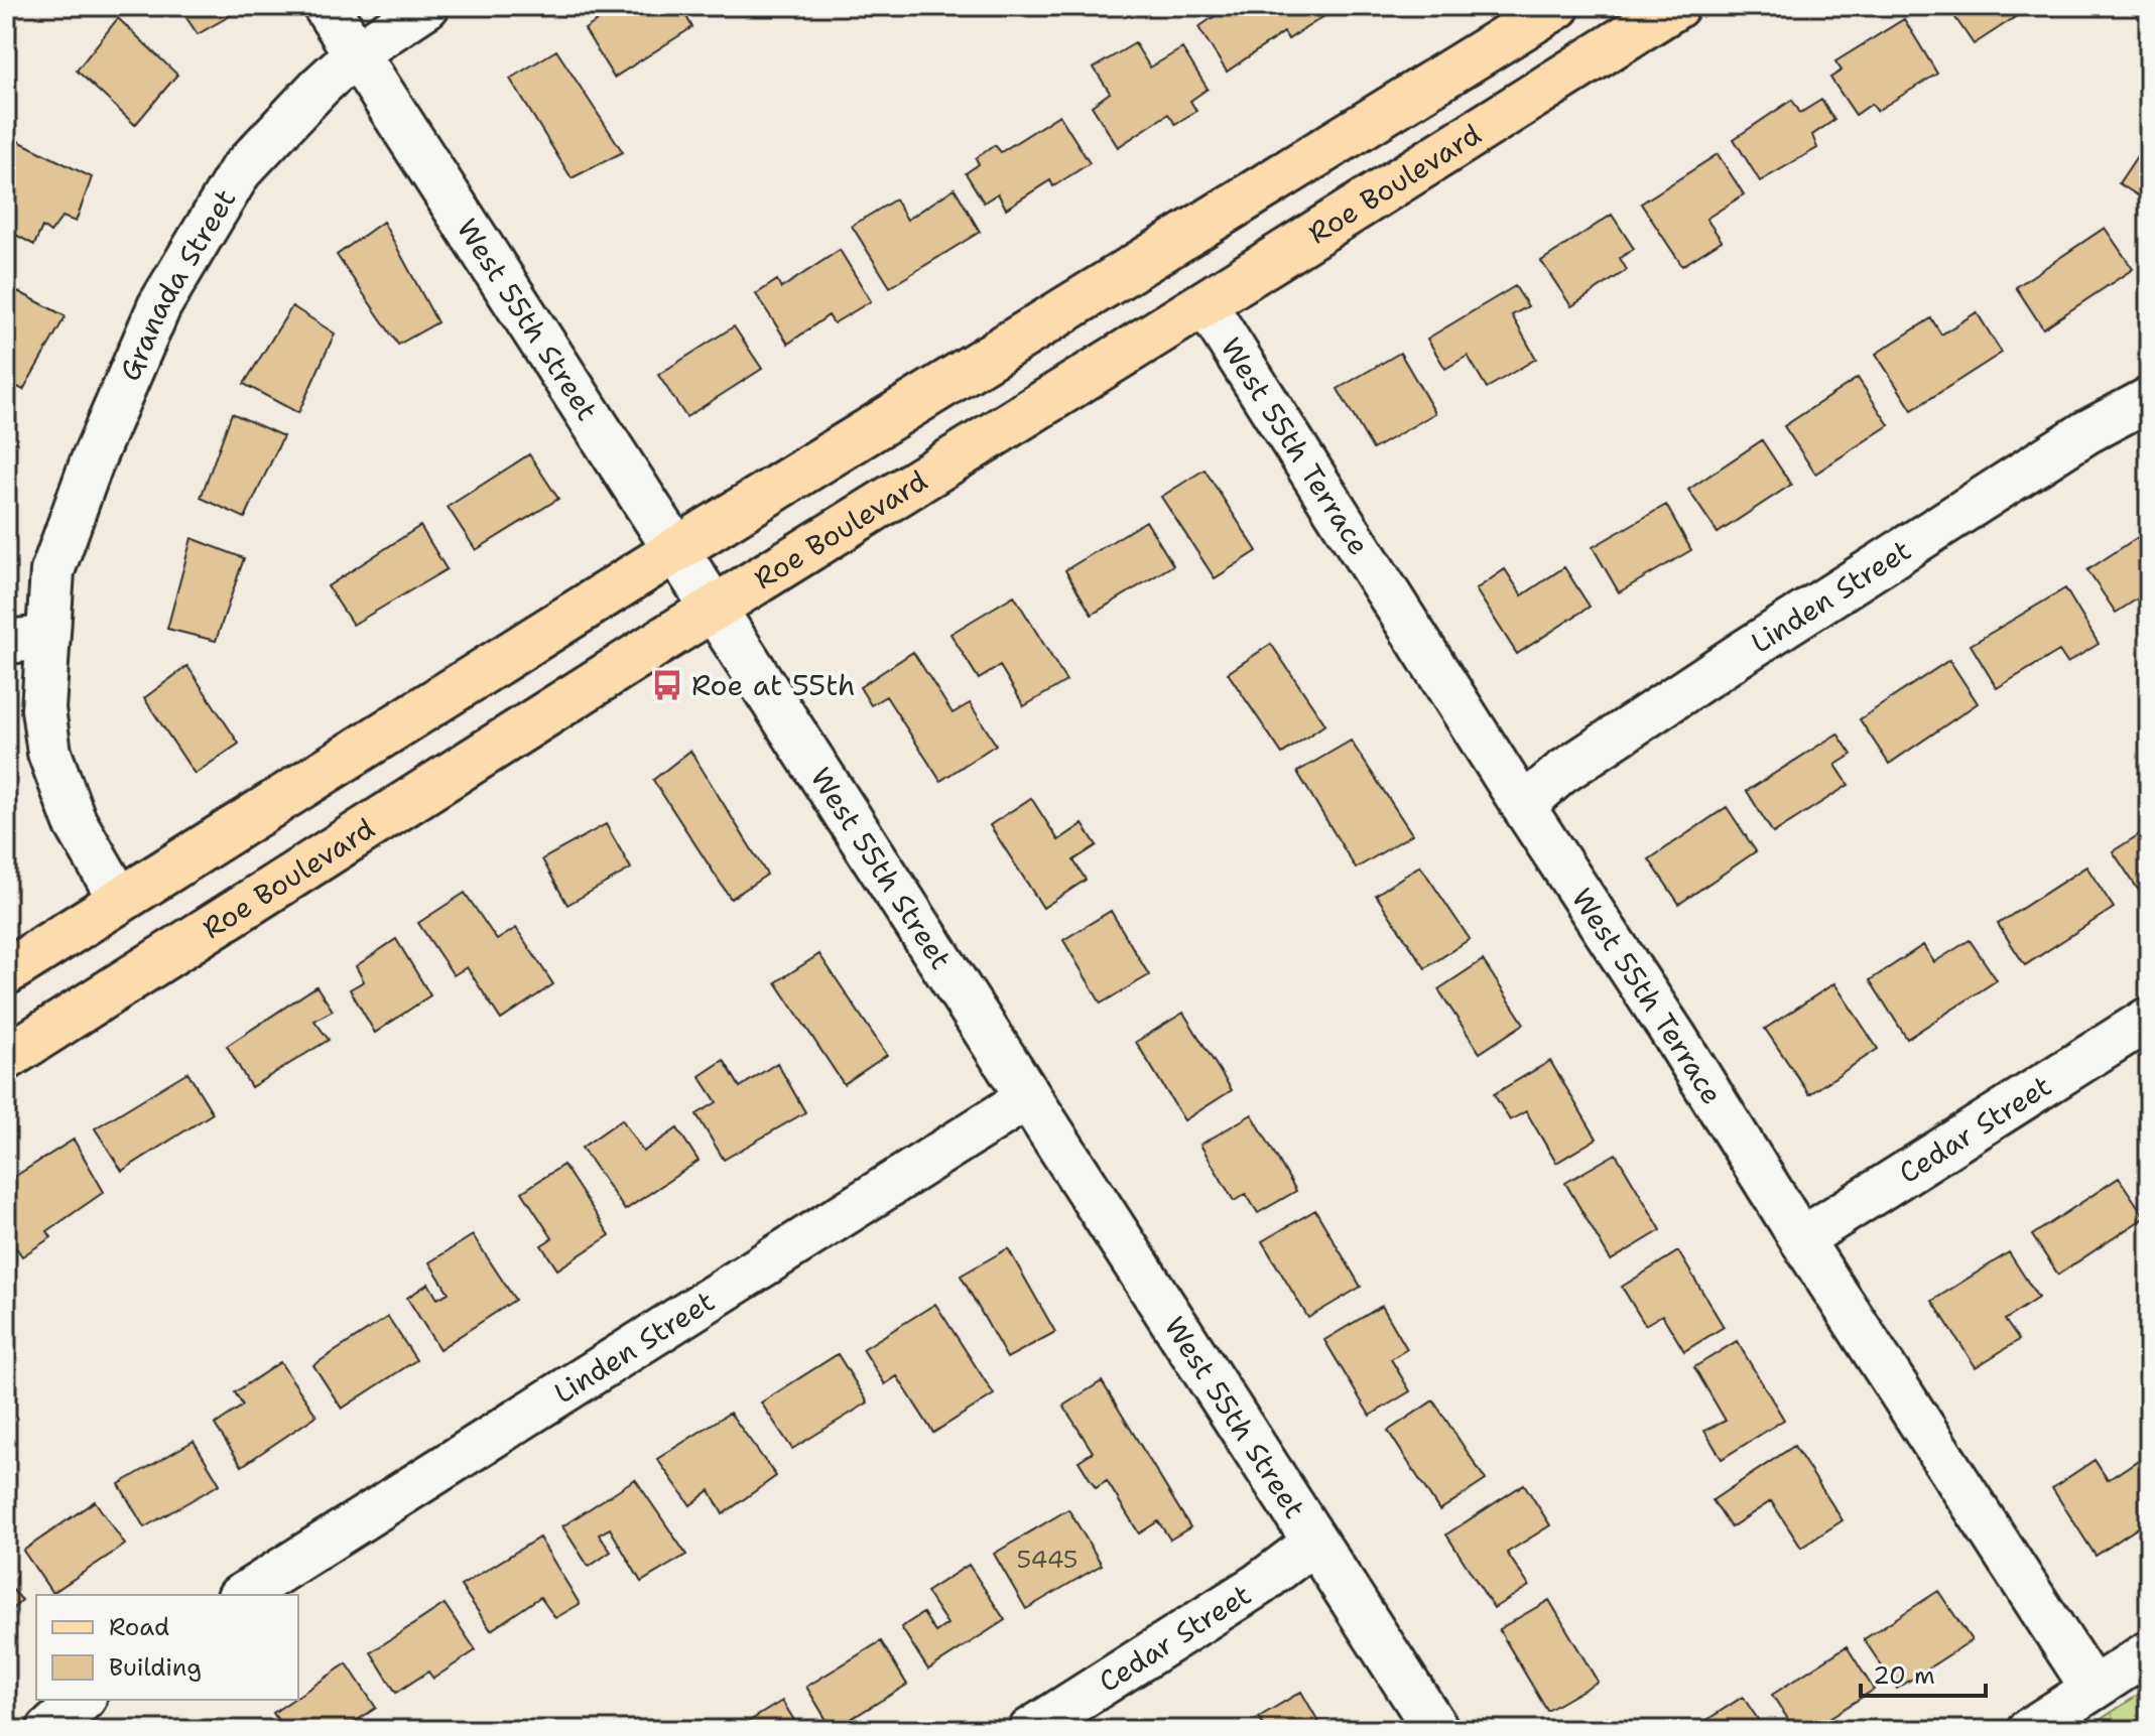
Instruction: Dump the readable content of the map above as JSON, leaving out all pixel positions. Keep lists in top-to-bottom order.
{
  "streets": {
    "main road": ["Roe Boulevard"],
    "street": [
      "Granada Street",
      "West 55th Street",
      "West 55th Terrace",
      "Linden Street",
      "Cedar Street"
    ]
  },
  "crossings": [
    ["Roe Boulevard", "West 55th Street"],
    ["Roe Boulevard", "West 55th Terrace"],
    ["Granada Street", "West 55th Street"],
    ["West 55th Street", "Linden Street"],
    ["West 55th Street", "Cedar Street"],
    ["West 55th Terrace", "Linden Street"],
    ["West 55th Terrace", "Cedar Street"]
  ],
  "places": {
    "bus stop": ["Roe at 55th"]
  },
  "house_numbers": ["5445"],
  "legend": ["Road", "Building"],
  "scale_bar": "20 m"
}
